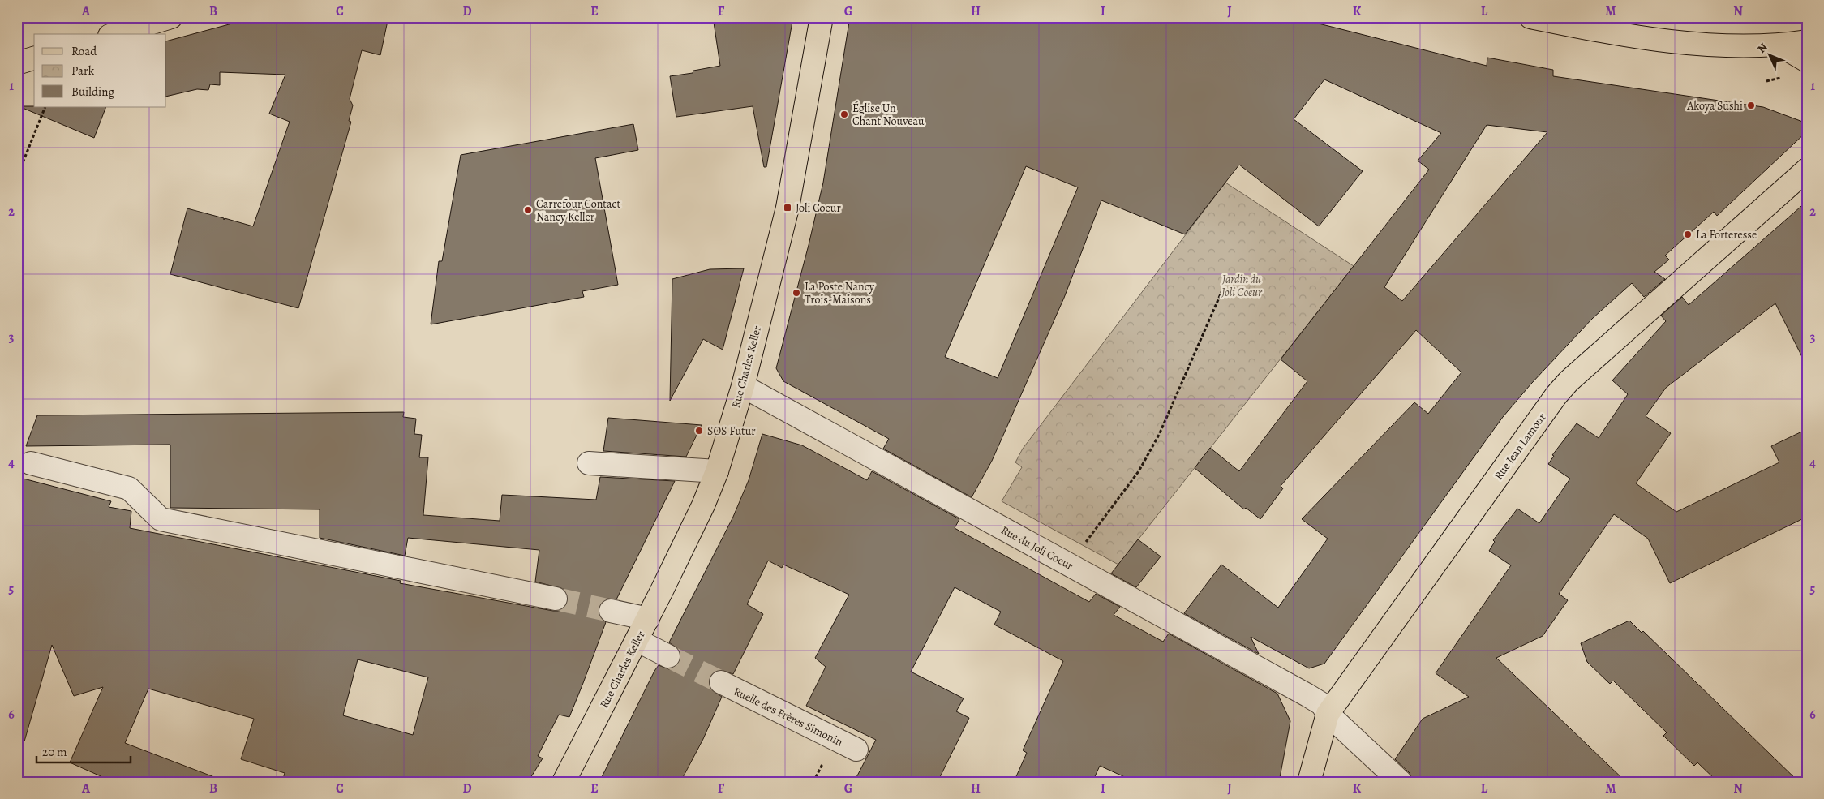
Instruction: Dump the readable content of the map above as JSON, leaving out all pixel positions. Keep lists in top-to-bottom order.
{
  "streets": {
    "main road": ["Rue Charles Keller", "Rue Jean Lamour"],
    "street": ["Rue du Joli Coeur", "Ruelle des Frères Simonin"]
  },
  "crossings": [
    ["Rue Charles Keller", "Rue du Joli Coeur"],
    ["Rue Jean Lamour", "Rue du Joli Coeur"]
  ],
  "parks": ["Jardin du Joli Coeur"],
  "places": {
    "other": [
      "Akoya Sushi",
      "Église Un Chant Nouveau",
      "Carrefour Contact Nancy Keller",
      "La Forteresse",
      "La Poste Nancy Trois-Maisons",
      "SOS Futur"
    ],
    "transit": ["Joli Coeur"]
  },
  "legend": ["Road", "Park", "Building"],
  "scale_bar": "20 m",
  "north": "top left",
  "grid": {
    "columns": [
      "A",
      "B",
      "C",
      "D",
      "E",
      "F",
      "G",
      "H",
      "I",
      "J",
      "K",
      "L",
      "M",
      "N"
    ],
    "rows": [
      "1",
      "2",
      "3",
      "4",
      "5",
      "6"
    ]
  }
}
